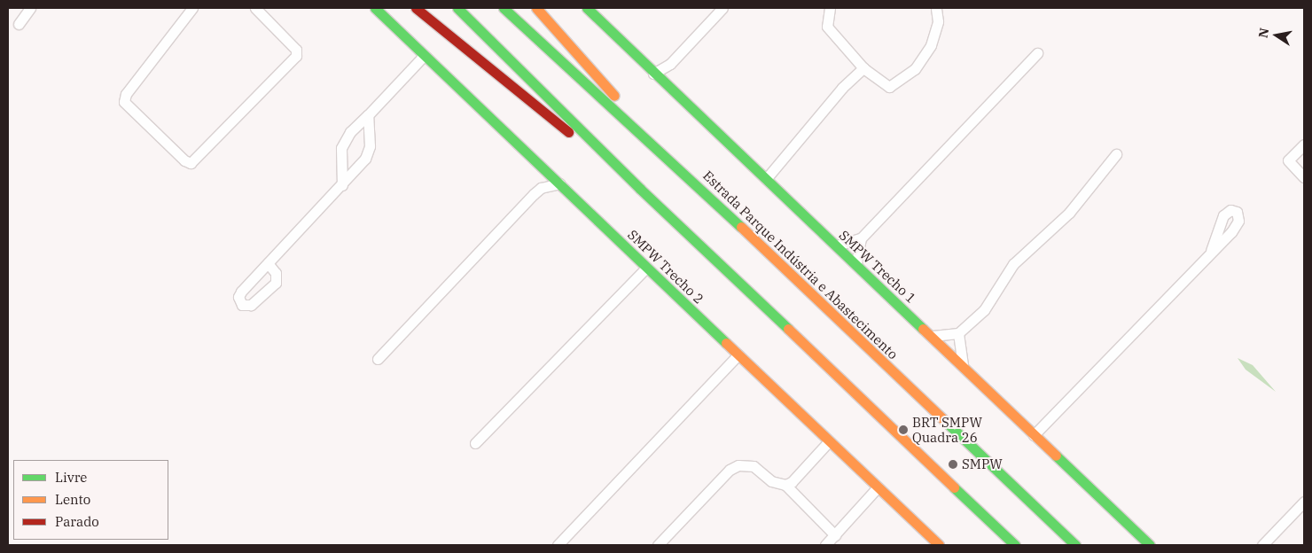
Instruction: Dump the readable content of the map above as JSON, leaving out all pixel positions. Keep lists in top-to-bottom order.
{
  "streets": {
    "main road": ["Estrada Parque Indústria e Abastecimento", "SMPW Trecho 2", "SMPW Trecho 1"]
  },
  "places": ["BRT SMPW Quadra 26", "SMPW"],
  "legend": ["Livre", "Lento", "Parado"],
  "north": "left"
}
